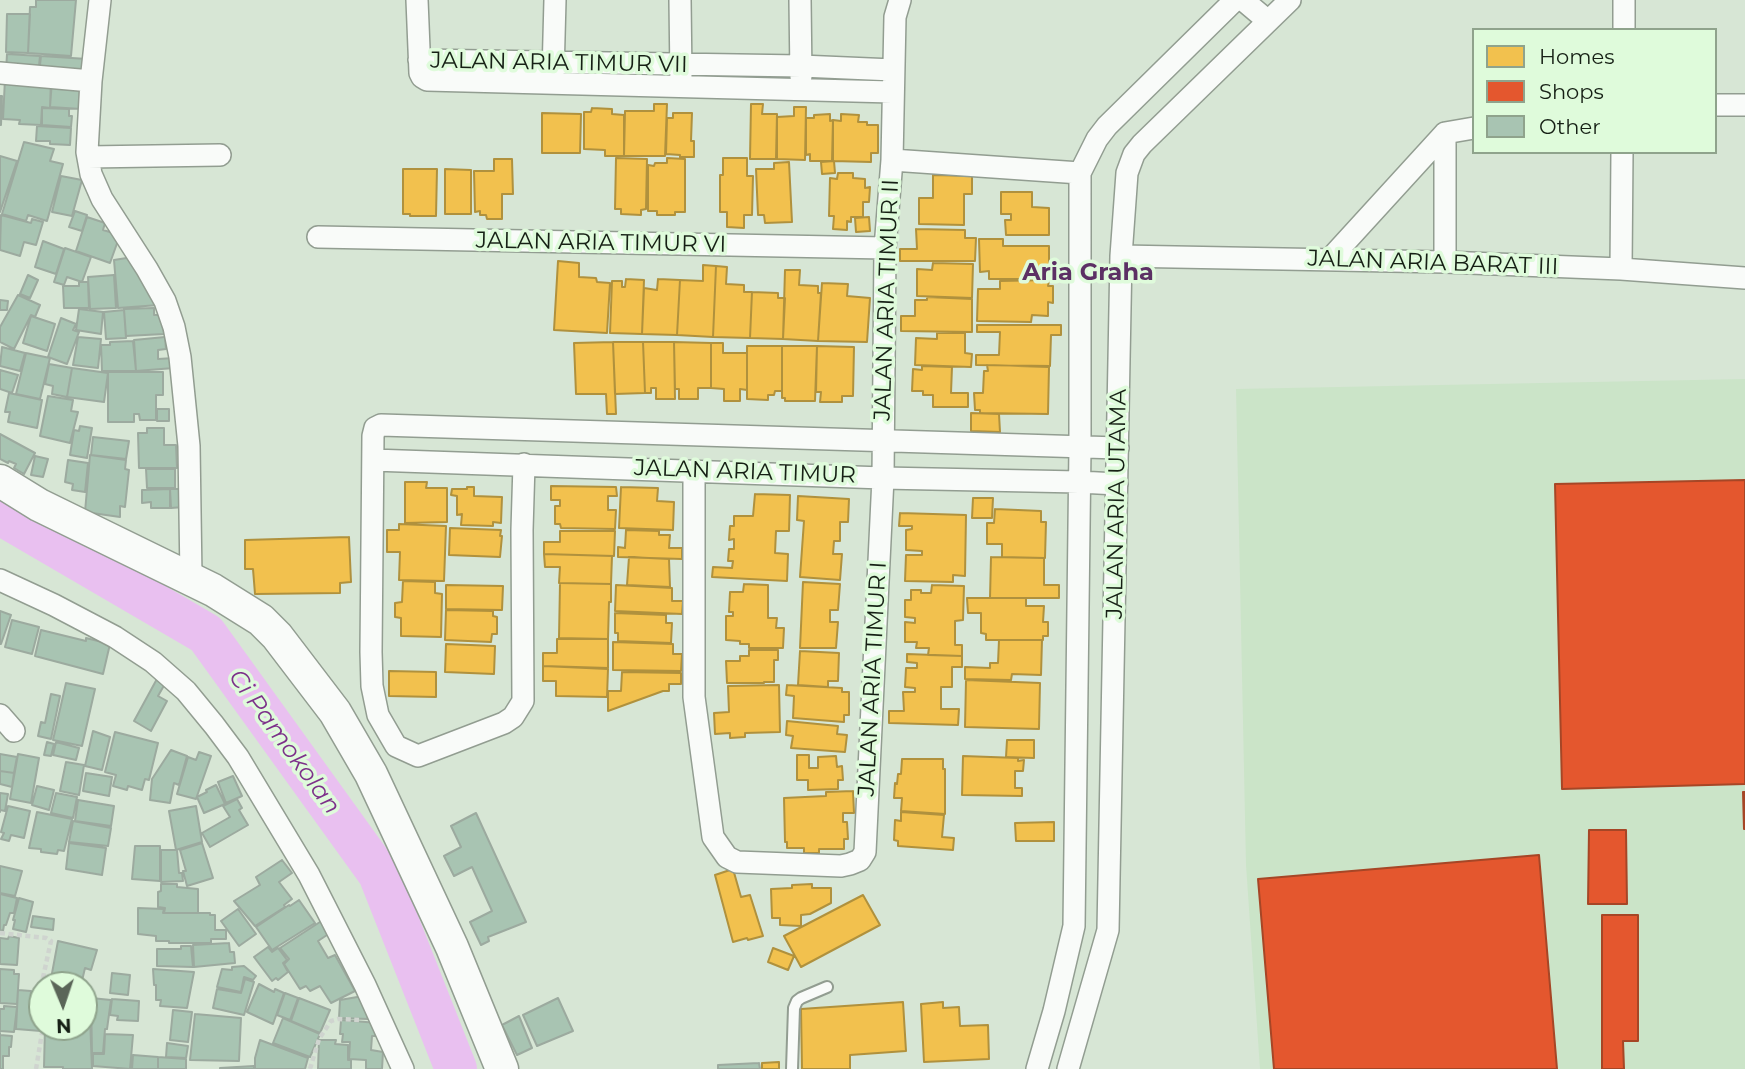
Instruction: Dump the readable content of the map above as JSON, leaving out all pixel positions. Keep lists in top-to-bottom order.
{
  "streets": {
    "street": [
      "JALAN ARIA TIMUR VII",
      "JALAN ARIA TIMUR VI",
      "JALAN ARIA BARAT III",
      "JALAN ARIA TIMUR II",
      "JALAN ARIA TIMUR",
      "JALAN ARIA UTAMA",
      "JALAN ARIA TIMUR I"
    ]
  },
  "crossings": [
    ["JALAN ARIA TIMUR VII", "JALAN ARIA TIMUR II"],
    ["JALAN ARIA TIMUR VI", "JALAN ARIA TIMUR II"],
    ["JALAN ARIA BARAT III", "JALAN ARIA UTAMA"],
    ["JALAN ARIA TIMUR II", "JALAN ARIA TIMUR"],
    ["JALAN ARIA TIMUR II", "JALAN ARIA TIMUR I"],
    ["JALAN ARIA TIMUR", "JALAN ARIA UTAMA"],
    ["JALAN ARIA TIMUR", "JALAN ARIA TIMUR I"]
  ],
  "districts": ["Aria Graha"],
  "water": ["Ci Pamokolan"],
  "legend": ["Homes", "Shops", "Other"],
  "north": "bottom"
}
